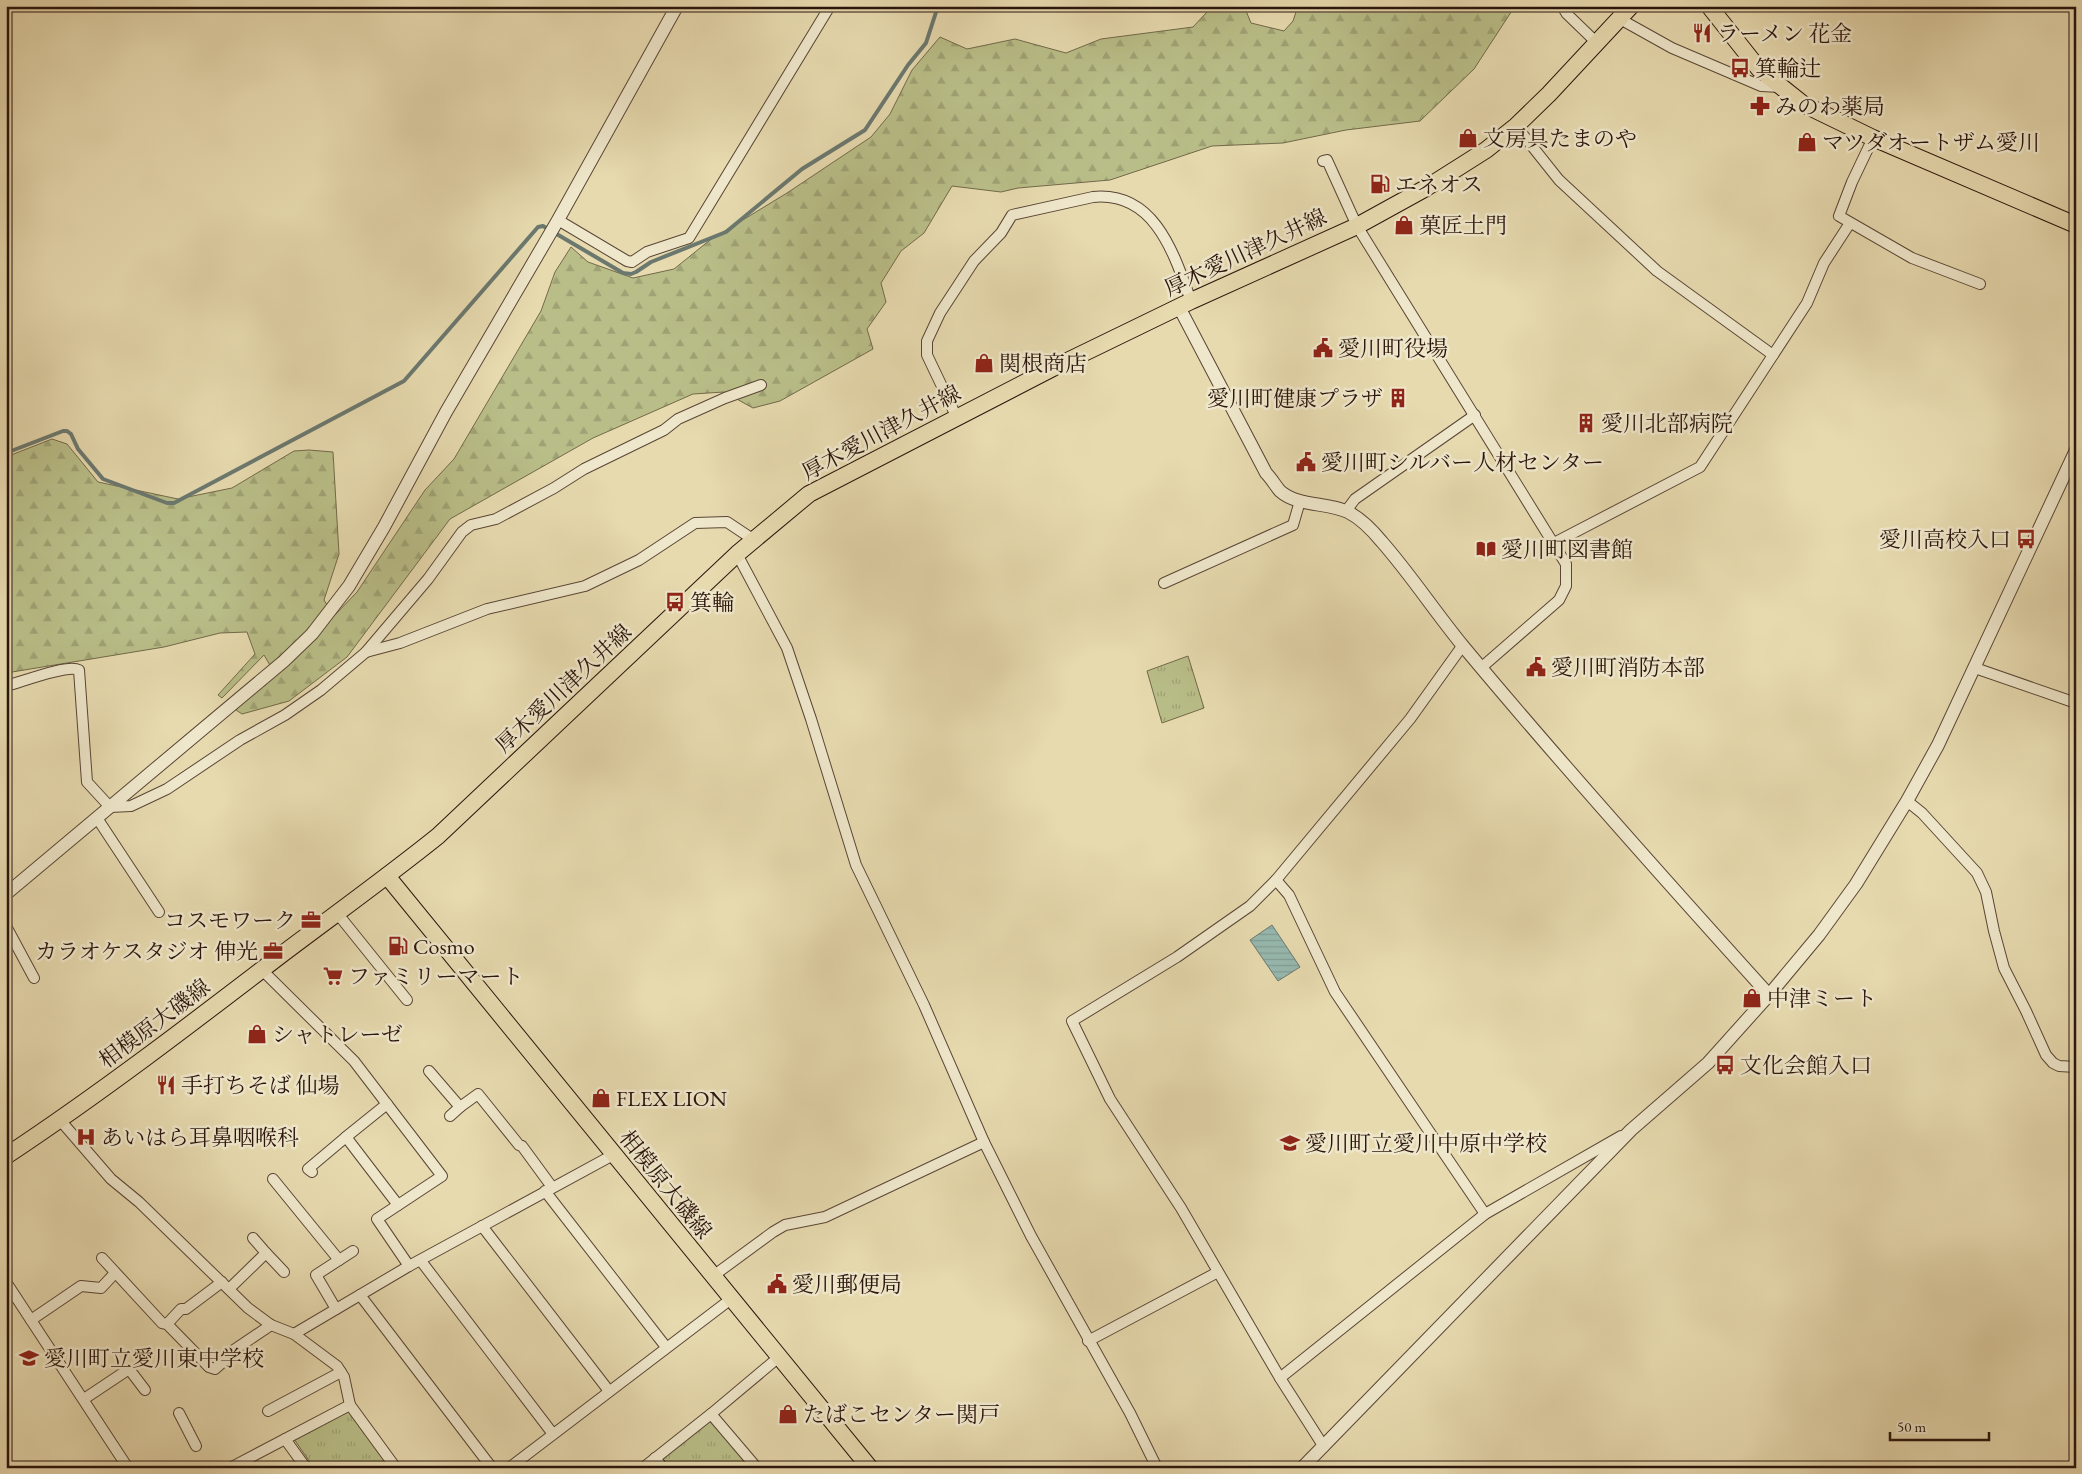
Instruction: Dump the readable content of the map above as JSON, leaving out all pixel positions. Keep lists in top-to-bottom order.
{
  "streets": {
    "main road": ["厚木愛川津久井線", "相模原大磯線"]
  },
  "crossings": [
    ["厚木愛川津久井線", "相模原大磯線"]
  ],
  "places": {
    "restaurant": ["ラーメン 花金", "手打ちそば 仙場"],
    "bus stop": [
      "箕輪辻",
      "愛川高校入口",
      "箕輪",
      "文化会館入口"
    ],
    "pharmacy": ["みのわ薬局"],
    "shop": [
      "文房具たまのや",
      "マツダオートザム愛川",
      "菓匠土門",
      "関根商店",
      "中津ミート",
      "シャトレーゼ",
      "FLEX LION",
      "たばこセンター関戸"
    ],
    "fuel station": ["エネオス", "Cosmo"],
    "public building": [
      "愛川町役場",
      "愛川町シルバー人材センター",
      "愛川町消防本部",
      "愛川郵便局"
    ],
    "building": ["愛川町健康プラザ", "愛川北部病院"],
    "library": ["愛川町図書館"],
    "office": ["コスモワーク", "カラオケスタジオ 伸光"],
    "supermarket": ["ファミリーマート"],
    "hospital": ["あいはら耳鼻咽喉科"],
    "school or university": ["愛川町立愛川中原中学校", "愛川町立愛川東中学校"]
  },
  "scale_bar": "50 m"
}
